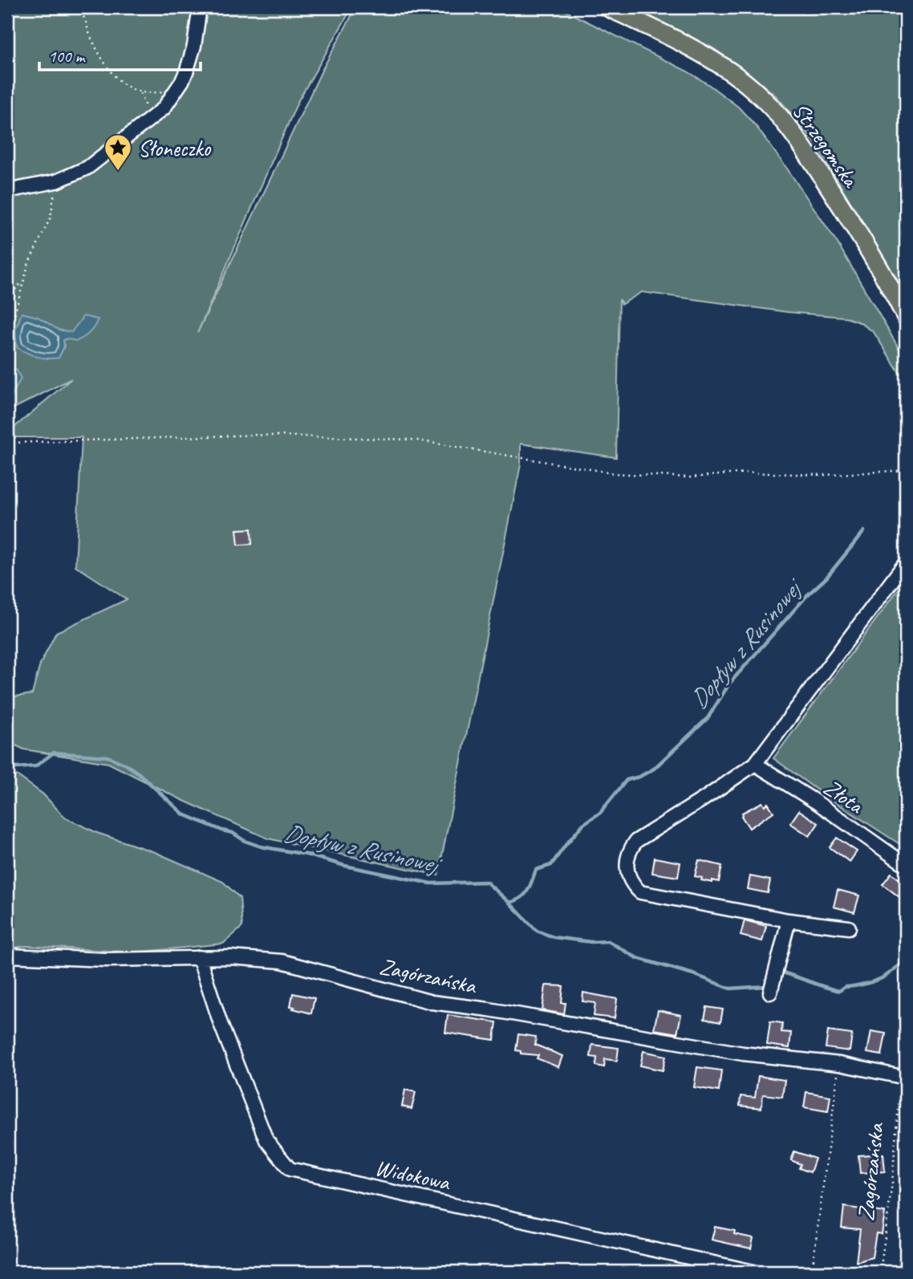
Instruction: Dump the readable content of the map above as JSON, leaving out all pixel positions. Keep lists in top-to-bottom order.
{
  "streets": {
    "main road": ["Strzegomska"],
    "street": ["Złota", "Zagórzańska", "Widokowa"]
  },
  "crossings": [
    ["Zagórzańska", "Widokowa"]
  ],
  "water": ["Dopływ z Rusinowej"],
  "places": {
    "place": ["Słoneczko"]
  },
  "scale_bar": "100 m"
}
